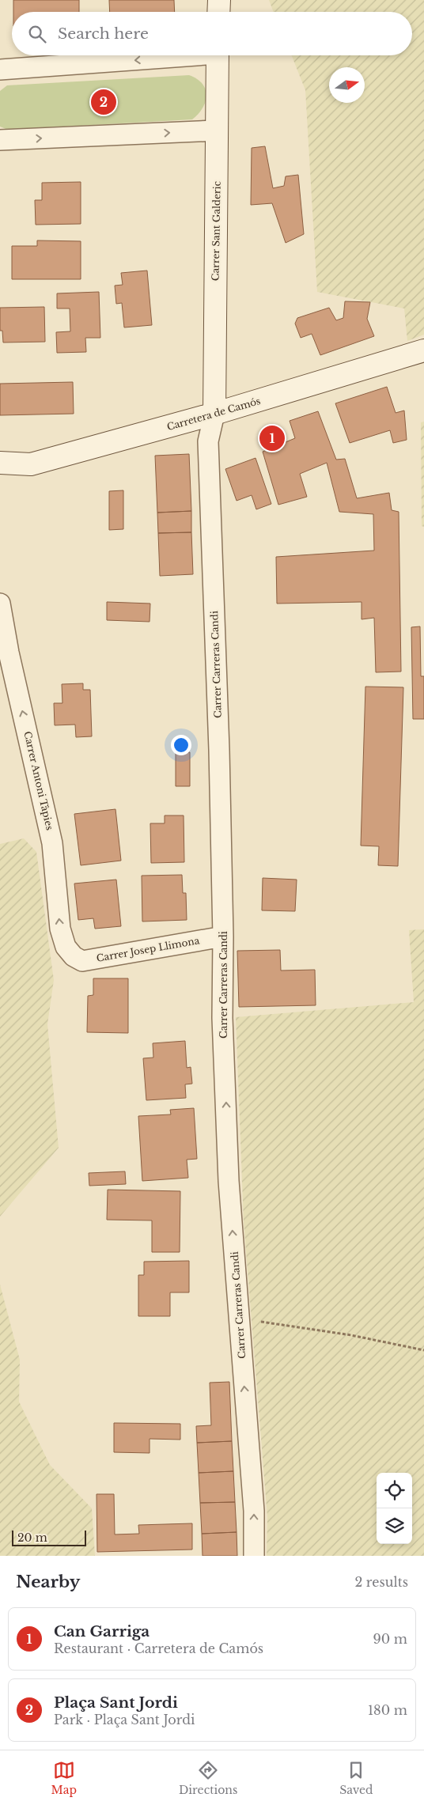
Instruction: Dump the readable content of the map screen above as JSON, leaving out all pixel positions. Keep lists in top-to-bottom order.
{
  "streets": {
    "street": [
      "Carrer Sant Galderic",
      "Carretera de Camós",
      "Carrer Carreras Candi",
      "Carrer Antoni Tàpies",
      "Carrer Josep Llimona"
    ]
  },
  "crossings": [
    ["Carrer Sant Galderic", "Carretera de Camós"],
    ["Carrer Sant Galderic", "Carrer Carreras Candi"],
    ["Carretera de Camós", "Carrer Carreras Candi"],
    ["Carrer Carreras Candi", "Carrer Josep Llimona"],
    ["Carrer Antoni Tàpies", "Carrer Josep Llimona"]
  ],
  "one_way": ["Carrer Carreras Candi", "Carrer Antoni Tàpies"],
  "scale_bar": "20 m",
  "north": "right",
  "page": {
    "search": "Search here",
    "pins": ["2", "1"],
    "scale": "20 m",
    "heading": ["Nearby", "2 results"],
    "list": [
      {
        "mark": "1",
        "name": "Can Garriga",
        "note": "Restaurant · Carretera de Camós",
        "value": "90 m"
      },
      {
        "mark": "2",
        "name": "Plaça Sant Jordi",
        "note": "Park · Plaça Sant Jordi",
        "value": "180 m"
      }
    ],
    "nav": ["Map", "Directions", "Saved"]
  }
}
